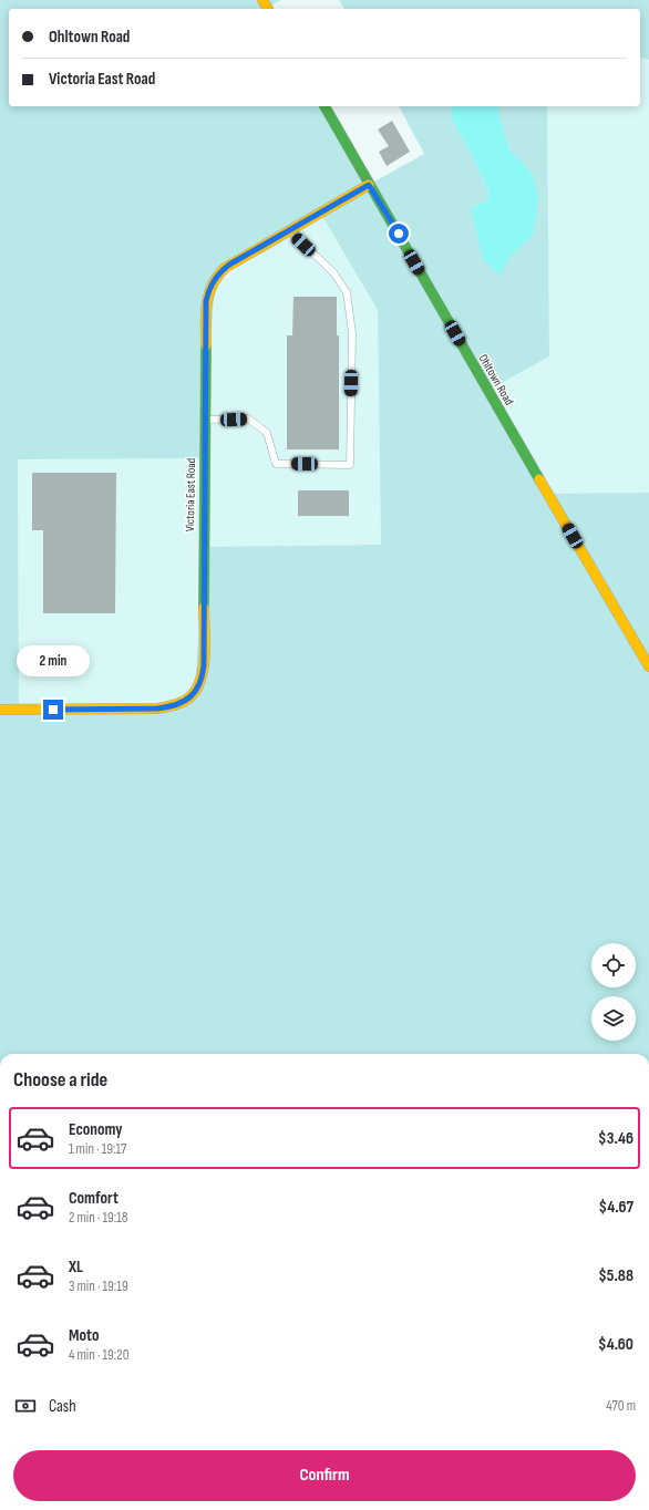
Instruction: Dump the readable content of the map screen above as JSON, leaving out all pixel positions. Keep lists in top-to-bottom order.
{
  "streets": {
    "street": ["Ohltown Road", "Victoria East Road"]
  },
  "crossings": [
    ["Ohltown Road", "Victoria East Road"]
  ],
  "page": {
    "banner": ["Ohltown Road", "Victoria East Road"],
    "bubble": "2 min",
    "heading": "Choose a ride",
    "list": [
      {
        "name": "Economy",
        "note": "1 min · 19:17",
        "value": "$3.46"
      },
      {
        "name": "Comfort",
        "note": "2 min · 19:18",
        "value": "$4.67"
      },
      {
        "name": "XL",
        "note": "3 min · 19:19",
        "value": "$5.88"
      },
      {
        "name": "Moto",
        "note": "4 min · 19:20",
        "value": "$4.60"
      }
    ],
    "pay": ["Cash", "470 m"],
    "buttons": "Confirm"
  }
}
